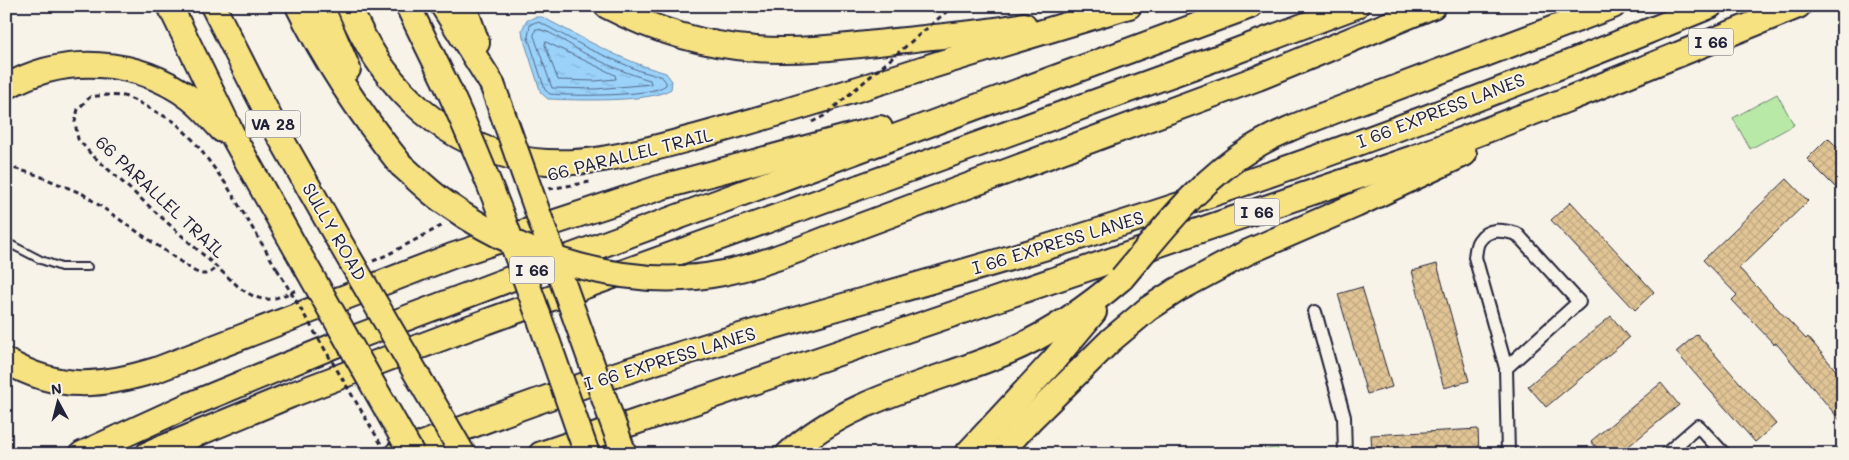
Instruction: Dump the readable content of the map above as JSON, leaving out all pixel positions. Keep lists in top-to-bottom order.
{
  "streets": {
    "highway": [
      "I 66",
      "I 66 EXPRESS LANES",
      "VA 28",
      "SULLY ROAD"
    ],
    "path": ["66 PARALLEL TRAIL"]
  },
  "north": "top"
}
